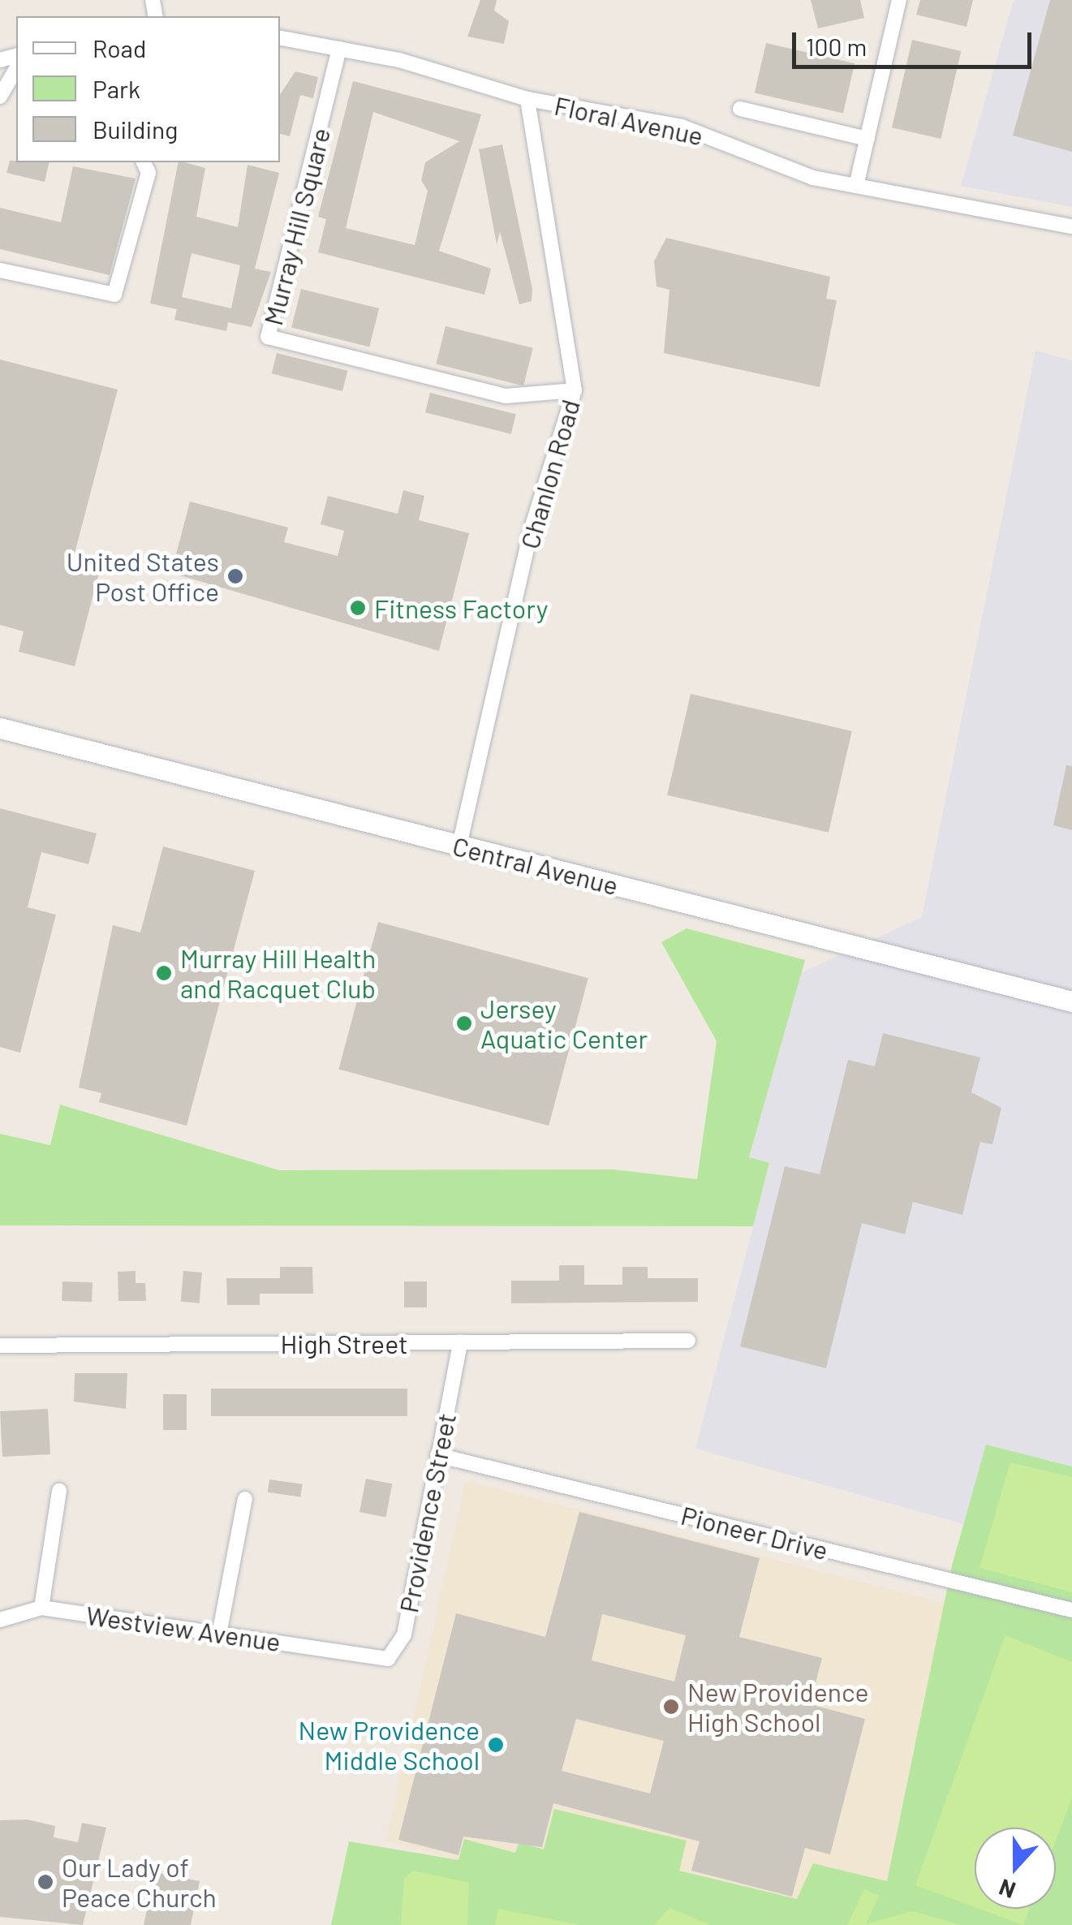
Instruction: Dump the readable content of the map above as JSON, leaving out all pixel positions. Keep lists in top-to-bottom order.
{
  "streets": {
    "street": [
      "Floral Avenue",
      "Murray Hill Square",
      "Chanlon Road",
      "Central Avenue",
      "High Street",
      "Providence Street",
      "Pioneer Drive",
      "Westview Avenue"
    ]
  },
  "crossings": [
    ["Floral Avenue", "Murray Hill Square"],
    ["Floral Avenue", "Chanlon Road"],
    ["Murray Hill Square", "Chanlon Road"],
    ["Chanlon Road", "Central Avenue"],
    ["High Street", "Providence Street"],
    ["Providence Street", "Pioneer Drive"],
    ["Providence Street", "Westview Avenue"]
  ],
  "places": [
    "United States Post Office",
    "Fitness Factory",
    "Murray Hill Health and Racquet Club",
    "Jersey Aquatic Center",
    "New Providence High School",
    "New Providence Middle School",
    "Our Lady of Peace Church"
  ],
  "legend": ["Road", "Park", "Building"],
  "scale_bar": "100 m",
  "north": "bottom"
}
